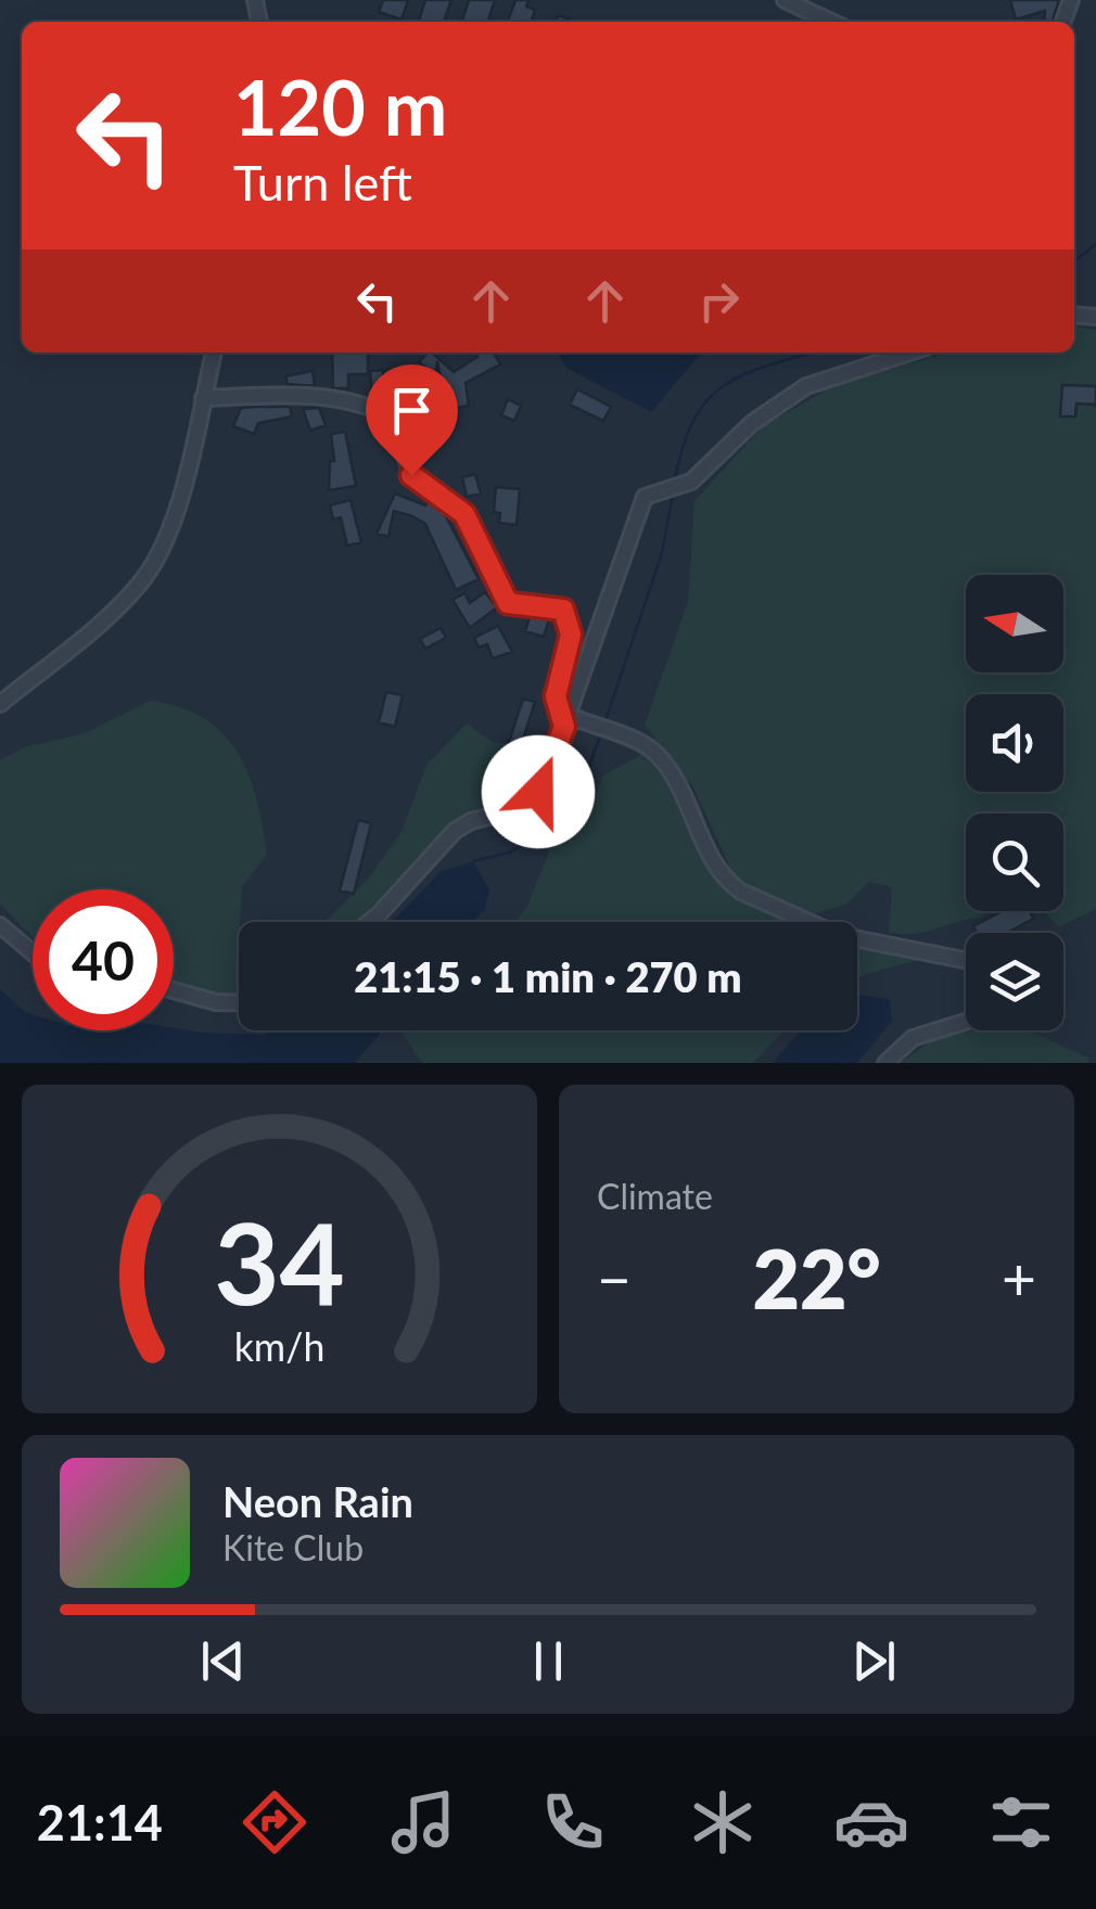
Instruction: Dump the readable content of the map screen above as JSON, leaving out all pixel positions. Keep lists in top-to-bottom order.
{
  "north": "left",
  "page": {
    "turn": ["120 m", "Turn left"],
    "limit": "40",
    "trip": "21:15 · 1 min · 270 m",
    "tile": "Climate",
    "heat": ["−", "22°", "+"],
    "song": ["Neon Rain", "Kite Club"],
    "tabs": "21:14",
    "gauge": ["34", "km/h"]
  }
}
